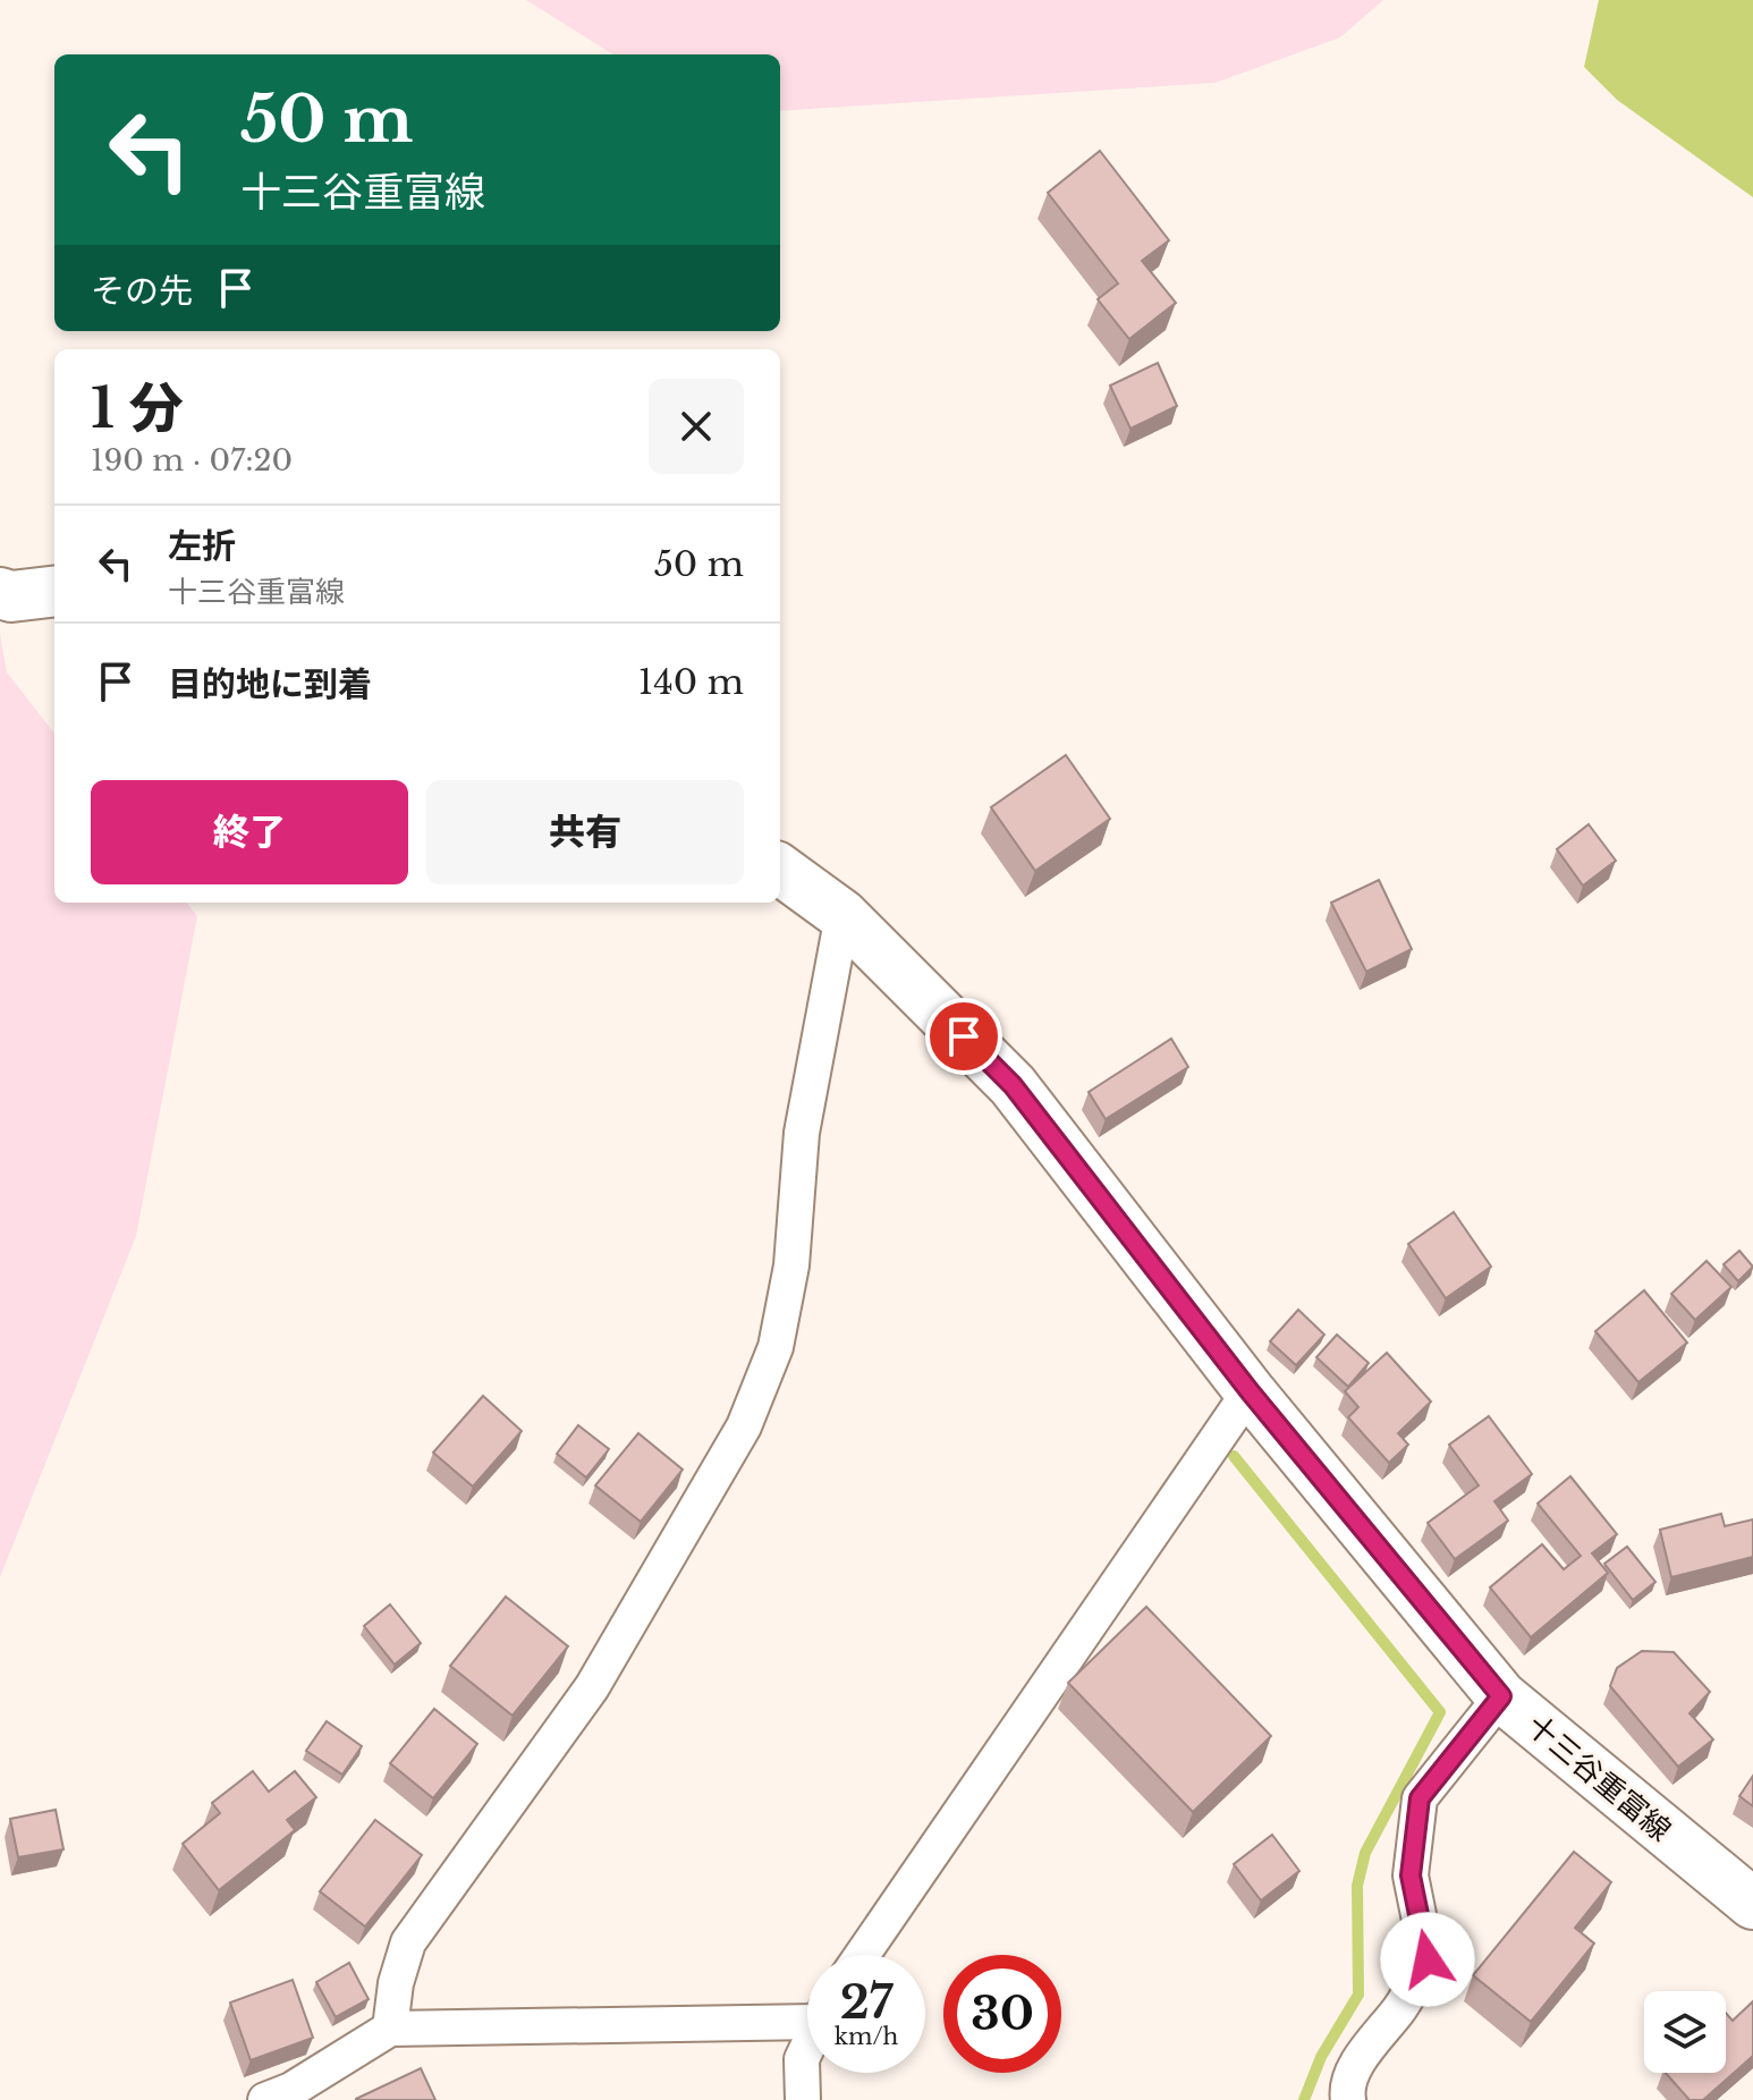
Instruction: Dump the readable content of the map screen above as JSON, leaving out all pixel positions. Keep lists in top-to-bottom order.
{
  "streets": {
    "main road": ["十三谷重富線"]
  },
  "page": {
    "turn": ["50 m", "十三谷重富線"],
    "then": "その先",
    "heading": ["1 分", "190 m · 07:20"],
    "list": [
      {
        "name": "左折",
        "note": "十三谷重富線",
        "value": "50 m"
      },
      {
        "name": "目的地に到着",
        "value": "140 m"
      }
    ],
    "buttons": ["終了", "共有"],
    "speed": "27 km/h",
    "limit": "30"
  }
}
